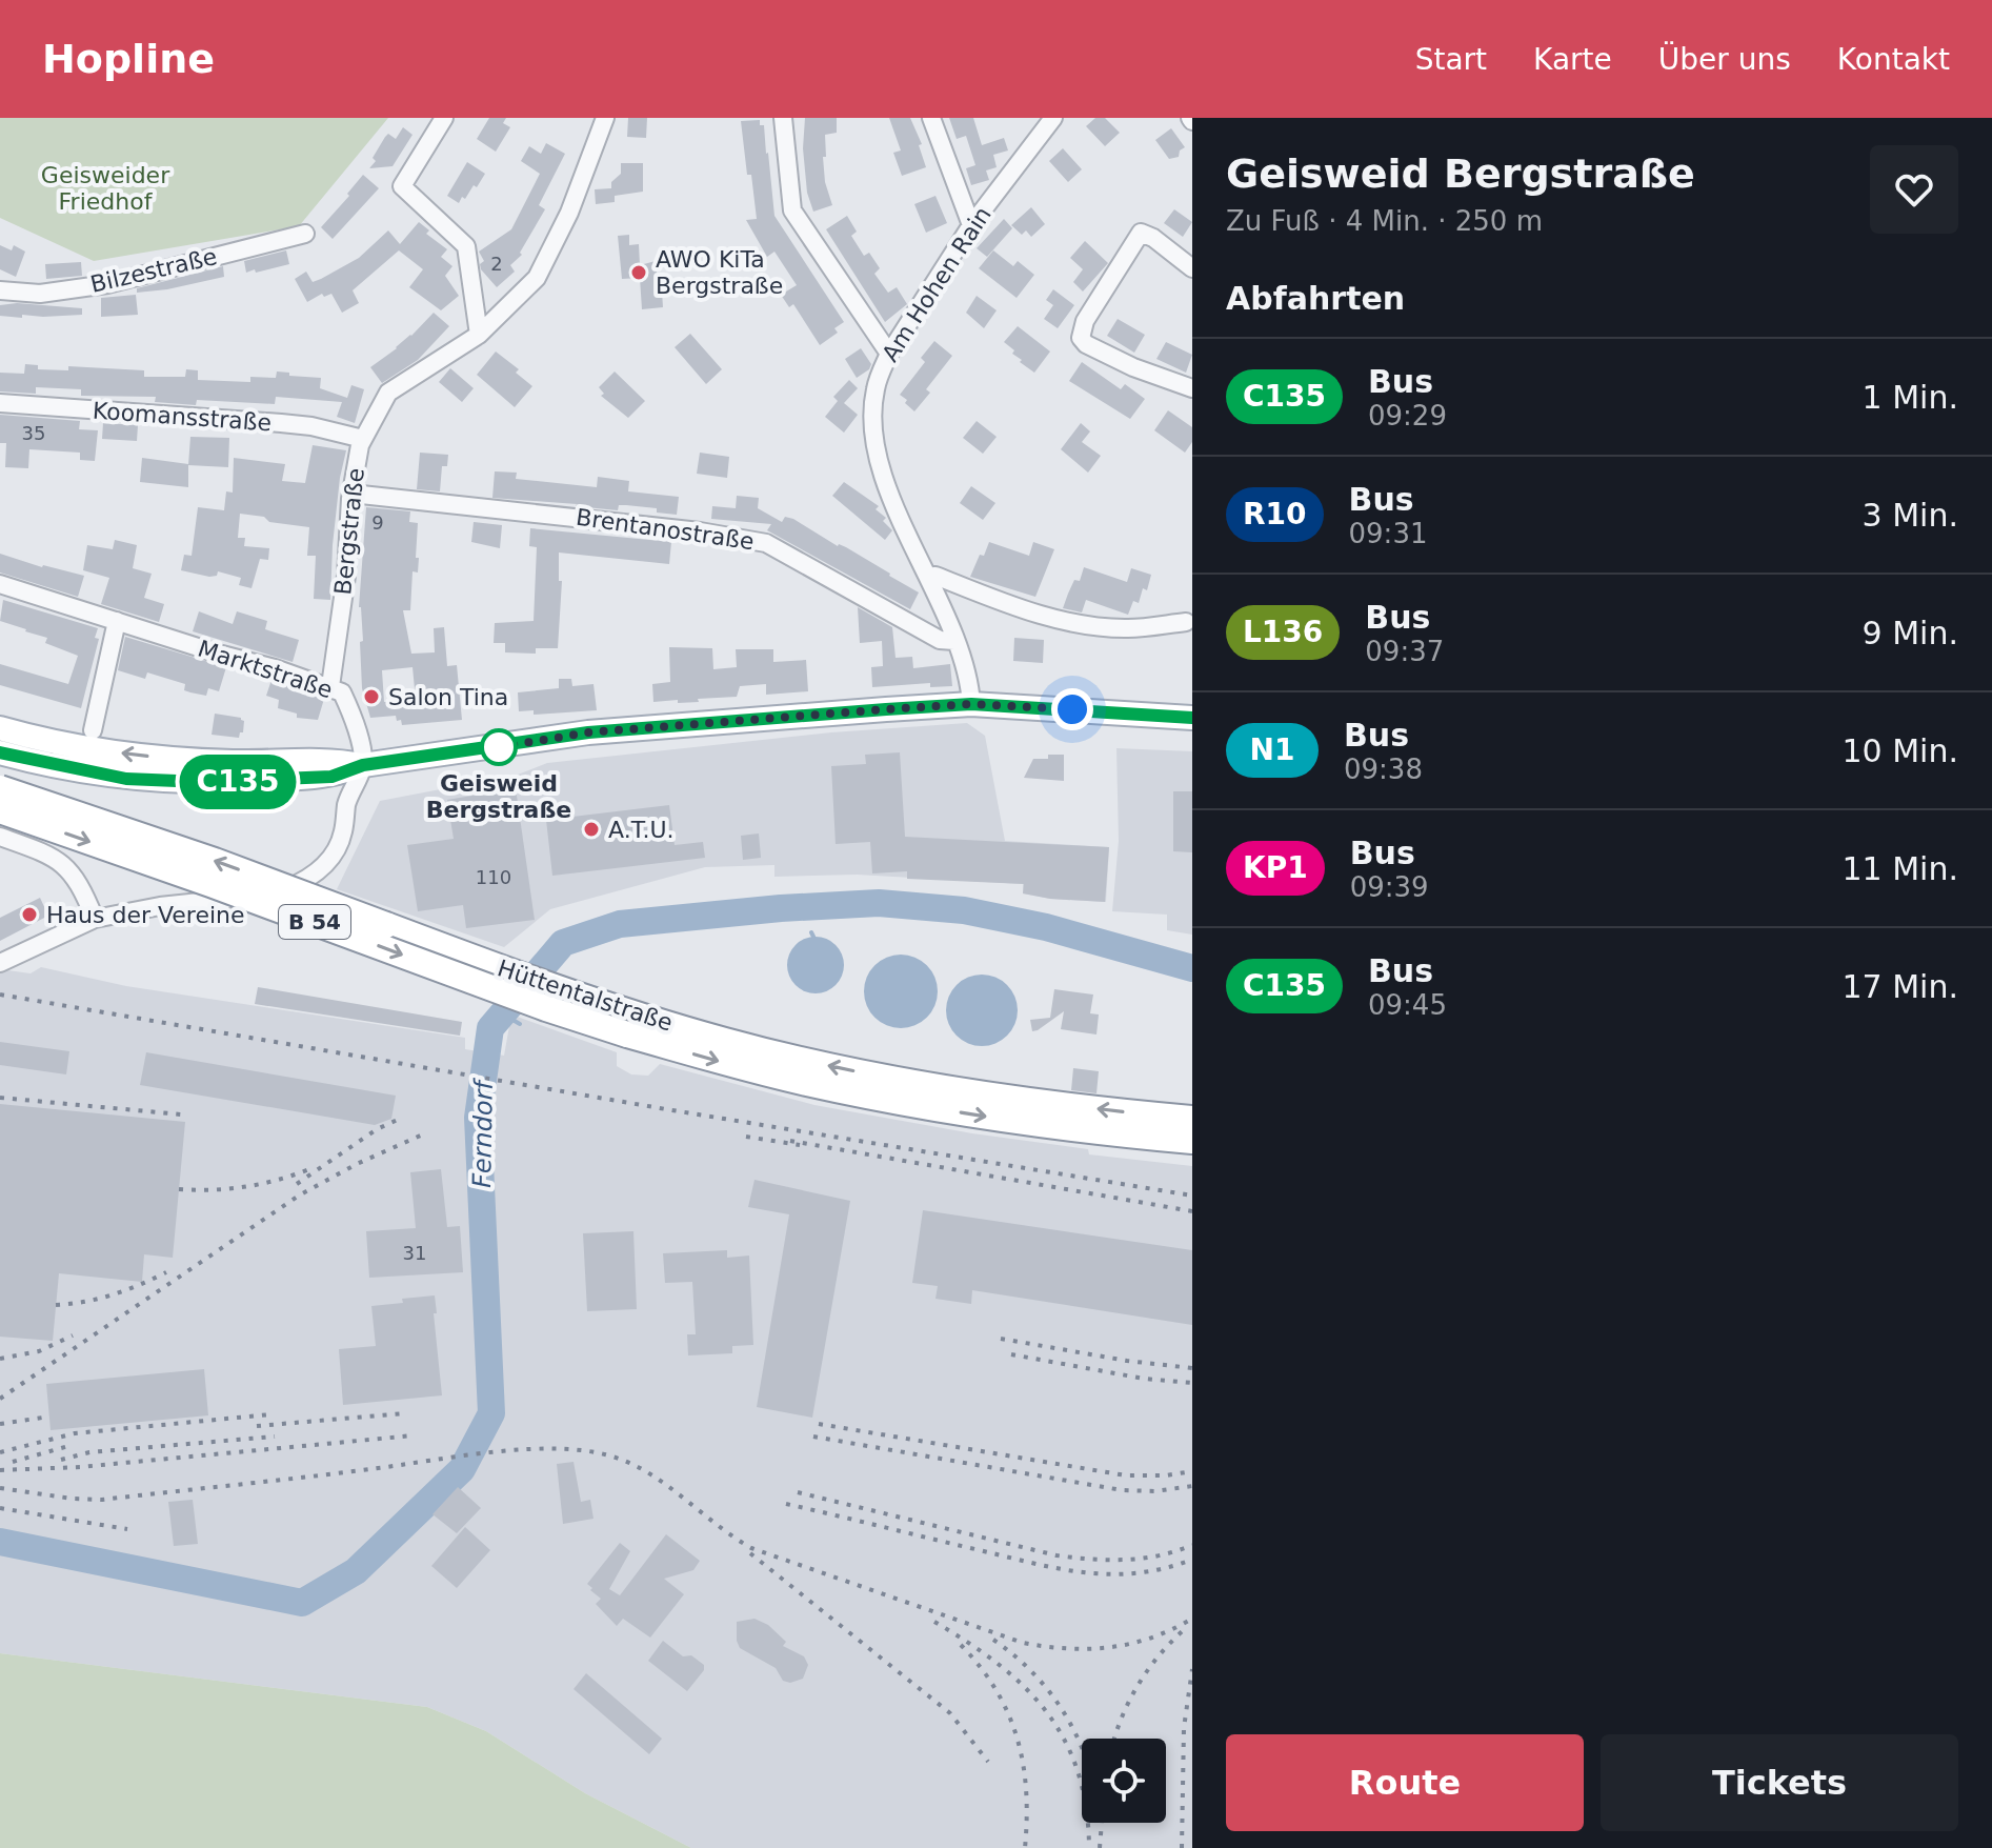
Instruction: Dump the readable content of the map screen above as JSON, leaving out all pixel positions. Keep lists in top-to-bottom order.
{
  "streets": {
    "highway": ["B 54", "Hüttentalstraße"],
    "street": [
      "Bilzestraße",
      "Am Hohen Rain",
      "Koomansstraße",
      "Brentanostraße",
      "Bergstraße",
      "Marktstraße"
    ]
  },
  "crossings": [
    ["Am Hohen Rain", "Brentanostraße"],
    ["Koomansstraße", "Bergstraße"],
    ["Brentanostraße", "Bergstraße"],
    ["Bergstraße", "Marktstraße"]
  ],
  "water": ["Ferndorf"],
  "parks": ["Geisweider Friedhof"],
  "places": [
    "AWO KiTa Bergstraße",
    "Salon Tina",
    "Geisweid Bergstraße",
    "A.T.U.",
    "Haus der Vereine"
  ],
  "lines": ["bus line C135"],
  "house_numbers": [
    "2",
    "35",
    "9",
    "110",
    "31"
  ],
  "page": {
    "header": "Hopline",
    "nav": [
      "Start",
      "Karte",
      "Über uns",
      "Kontakt"
    ],
    "on_map": "C135",
    "heading": [
      ["Geisweid Bergstraße", "Zu Fuß · 4 Min. · 250 m"],
      "Abfahrten"
    ],
    "list": [
      {
        "mark": "C135",
        "name": "Bus",
        "note": "09:29",
        "value": "1 Min."
      },
      {
        "mark": "R10",
        "name": "Bus",
        "note": "09:31",
        "value": "3 Min."
      },
      {
        "mark": "L136",
        "name": "Bus",
        "note": "09:37",
        "value": "9 Min."
      },
      {
        "mark": "N1",
        "name": "Bus",
        "note": "09:38",
        "value": "10 Min."
      },
      {
        "mark": "KP1",
        "name": "Bus",
        "note": "09:39",
        "value": "11 Min."
      },
      {
        "mark": "C135",
        "name": "Bus",
        "note": "09:45",
        "value": "17 Min."
      }
    ],
    "buttons": ["Route", "Tickets"]
  }
}
